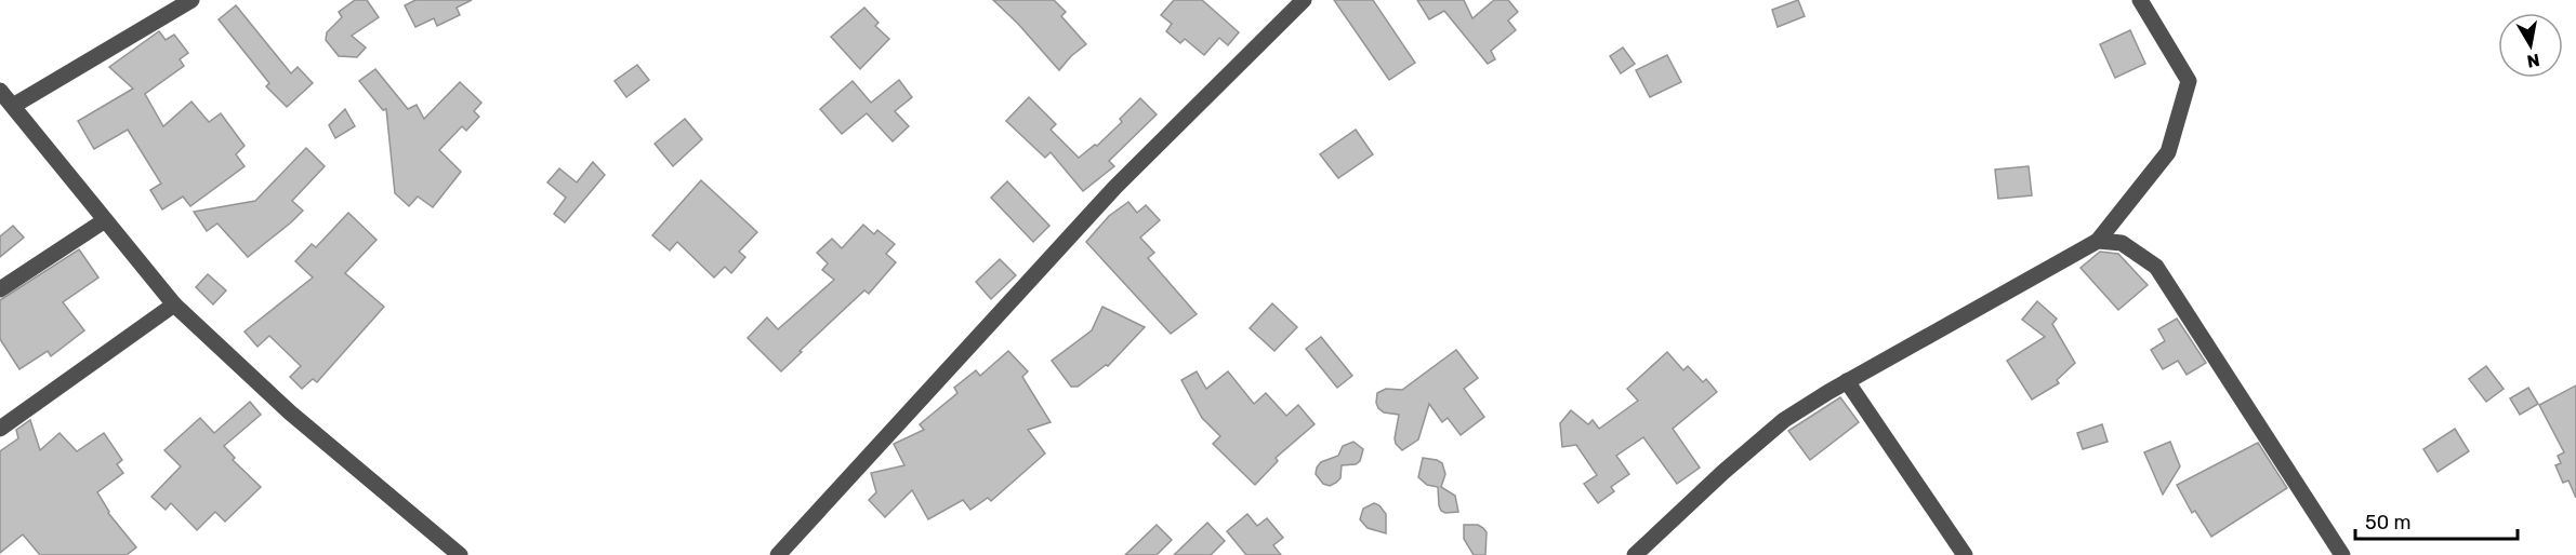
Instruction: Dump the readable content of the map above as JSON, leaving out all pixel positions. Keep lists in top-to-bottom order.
{
  "scale_bar": "50 m",
  "north": "bottom"
}
